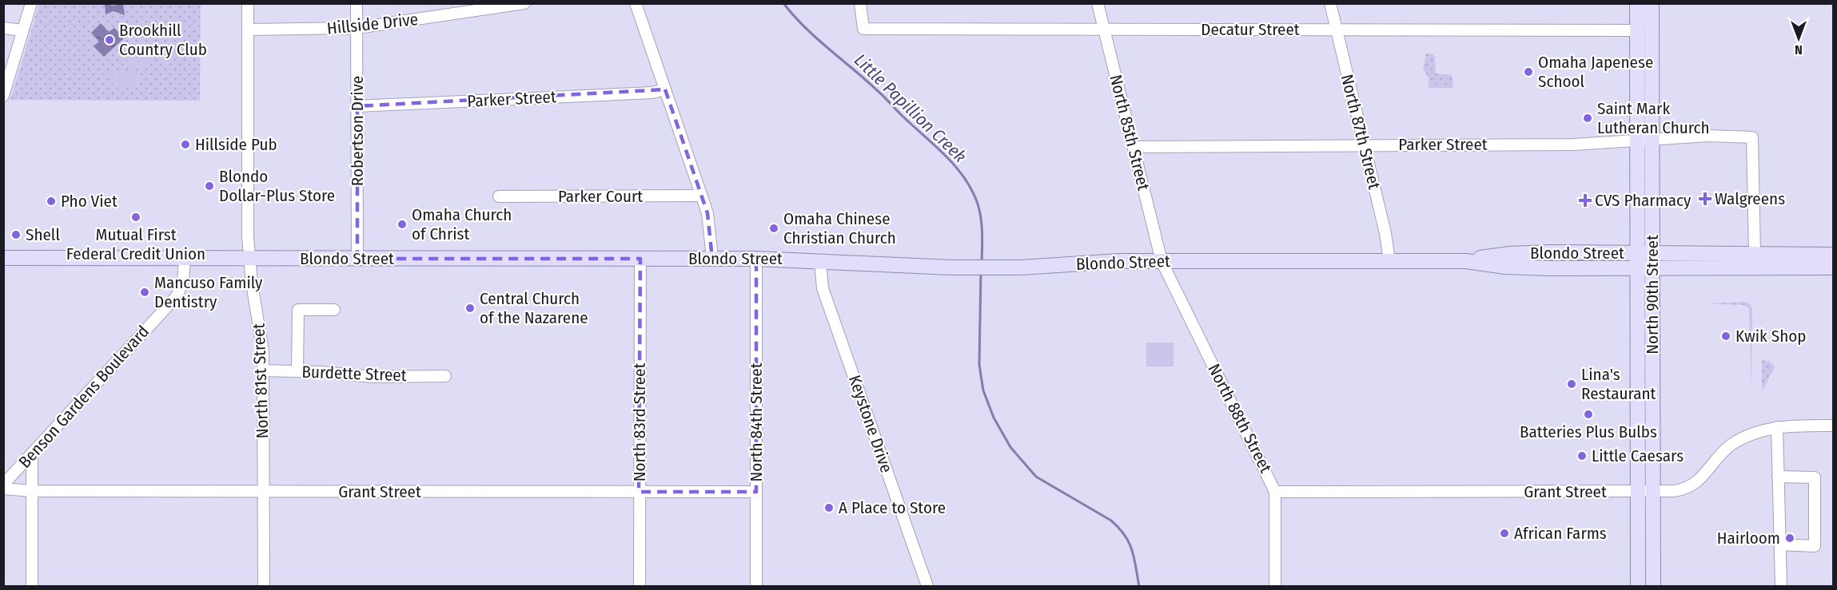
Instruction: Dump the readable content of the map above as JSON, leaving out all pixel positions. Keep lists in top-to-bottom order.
{
  "streets": {
    "main road": ["Blondo Street", "North 90th Street"],
    "street": [
      "Hillside Drive",
      "Decatur Street",
      "Parker Street",
      "Robertson Drive",
      "North 87th Street",
      "North 85th Street",
      "Parker Court",
      "Burdette Street",
      "North 81st Street",
      "Benson Gardens Boulevard",
      "North 88th Street",
      "North 83rd Street",
      "North 84th Street",
      "Keystone Drive",
      "Grant Street"
    ]
  },
  "crossings": [
    ["Hillside Drive", "Robertson Drive"],
    ["Hillside Drive", "North 81st Street"],
    ["Decatur Street", "North 87th Street"],
    ["Decatur Street", "North 85th Street"],
    ["Decatur Street", "North 90th Street"],
    ["Parker Street", "Robertson Drive"],
    ["Parker Street", "North 87th Street"],
    ["Parker Street", "North 85th Street"],
    ["Parker Street", "Blondo Street"],
    ["Parker Street", "North 90th Street"],
    ["Robertson Drive", "Blondo Street"],
    ["North 87th Street", "Blondo Street"],
    ["North 85th Street", "Blondo Street"],
    ["North 85th Street", "North 88th Street"],
    ["Blondo Street", "North 90th Street"],
    ["Blondo Street", "North 81st Street"],
    ["Blondo Street", "Benson Gardens Boulevard"],
    ["Blondo Street", "North 88th Street"],
    ["Blondo Street", "North 83rd Street"],
    ["Blondo Street", "North 84th Street"],
    ["Blondo Street", "Keystone Drive"],
    ["North 90th Street", "Grant Street"],
    ["Burdette Street", "North 81st Street"],
    ["North 81st Street", "Grant Street"],
    ["North 88th Street", "Grant Street"],
    ["North 83rd Street", "Grant Street"],
    ["North 84th Street", "Grant Street"]
  ],
  "water": ["Little Papillion Creek"],
  "places": {
    "other": [
      "Brookhill Country Club",
      "Omaha Japenese School",
      "Saint Mark Lutheran Church",
      "Hillside Pub",
      "Blondo Dollar-Plus Store",
      "Pho Viet",
      "Mutual First Federal Credit Union",
      "Omaha Church of Christ",
      "Omaha Chinese Christian Church",
      "Shell",
      "Mancuso Family Dentistry",
      "Central Church of the Nazarene",
      "Kwik Shop",
      "Lina's Restaurant",
      "Batteries Plus Bulbs",
      "Little Caesars",
      "A Place to Store",
      "African Farms",
      "Hairloom"
    ],
    "health": ["Walgreens", "CVS Pharmacy"]
  },
  "north": "bottom"
}
